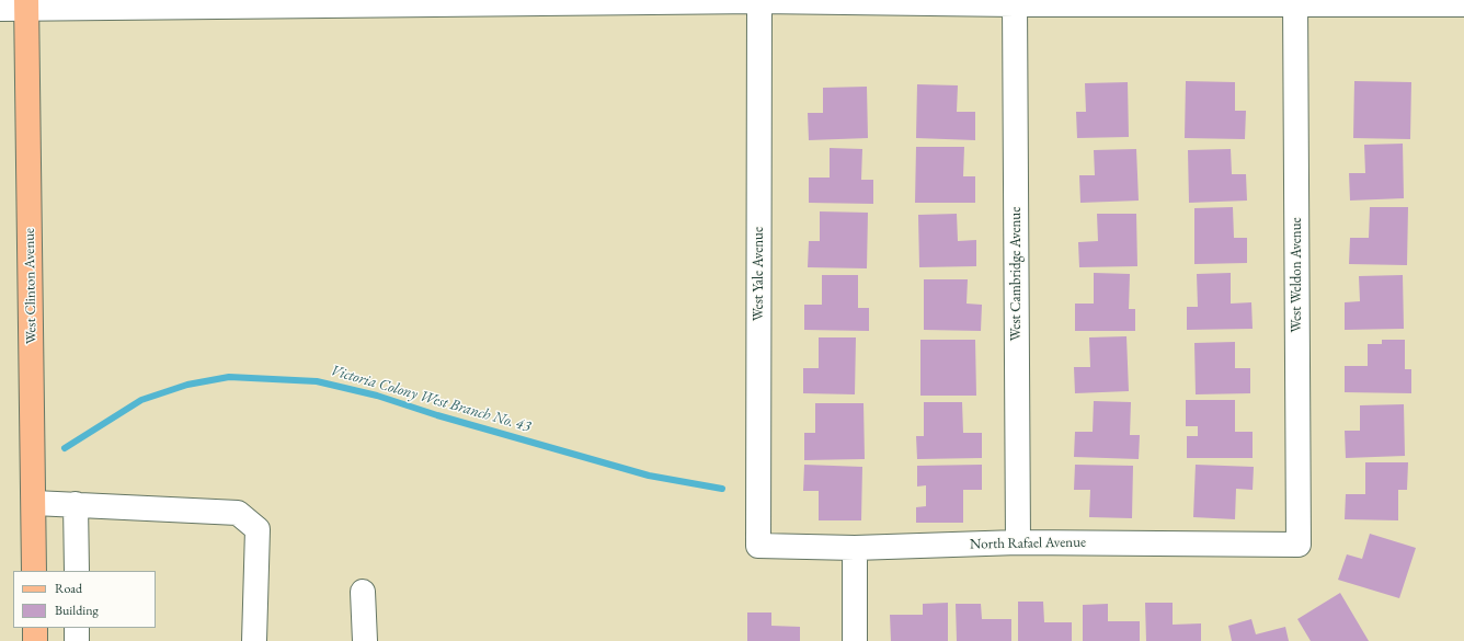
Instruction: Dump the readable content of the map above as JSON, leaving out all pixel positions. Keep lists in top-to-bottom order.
{
  "streets": {
    "main road": ["West Clinton Avenue"],
    "street": [
      "West Yale Avenue",
      "West Cambridge Avenue",
      "West Weldon Avenue",
      "North Rafael Avenue"
    ]
  },
  "crossings": [
    ["West Yale Avenue", "North Rafael Avenue"],
    ["West Cambridge Avenue", "North Rafael Avenue"],
    ["West Weldon Avenue", "North Rafael Avenue"]
  ],
  "water": ["Victoria Colony West Branch No. 43"],
  "legend": ["Road", "Building"]
}
